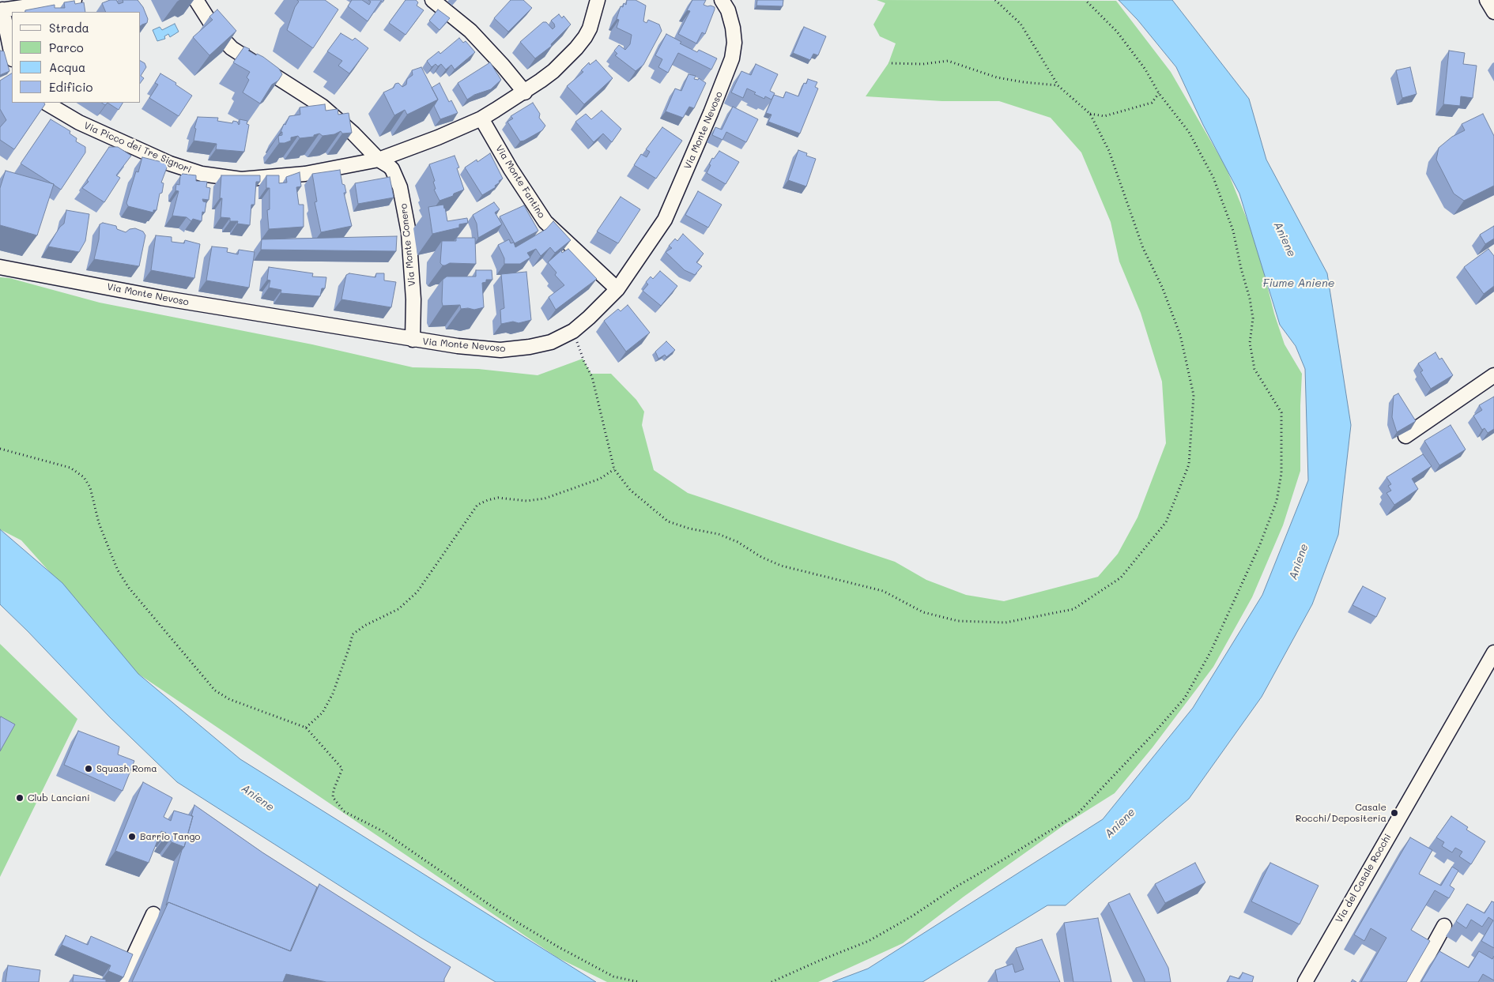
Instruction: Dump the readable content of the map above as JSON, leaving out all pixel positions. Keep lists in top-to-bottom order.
{
  "streets": {
    "street": [
      "Via Monte Nevoso",
      "Via Picco dei Tre Signori",
      "Via Monte Fantino",
      "Via Monte Conero",
      "Via del Casale Rocchi"
    ]
  },
  "crossings": [
    ["Via Monte Nevoso", "Via Monte Fantino"],
    ["Via Monte Nevoso", "Via Monte Conero"],
    ["Via Picco dei Tre Signori", "Via Monte Fantino"],
    ["Via Picco dei Tre Signori", "Via Monte Conero"]
  ],
  "water": ["Aniene", "Fiume Aniene"],
  "places": [
    "Squash Roma",
    "Club Lanciani",
    "Casale Rocchi/Depositeria",
    "Barrio Tango"
  ],
  "legend": [
    "Strada",
    "Parco",
    "Acqua",
    "Edificio"
  ]
}
